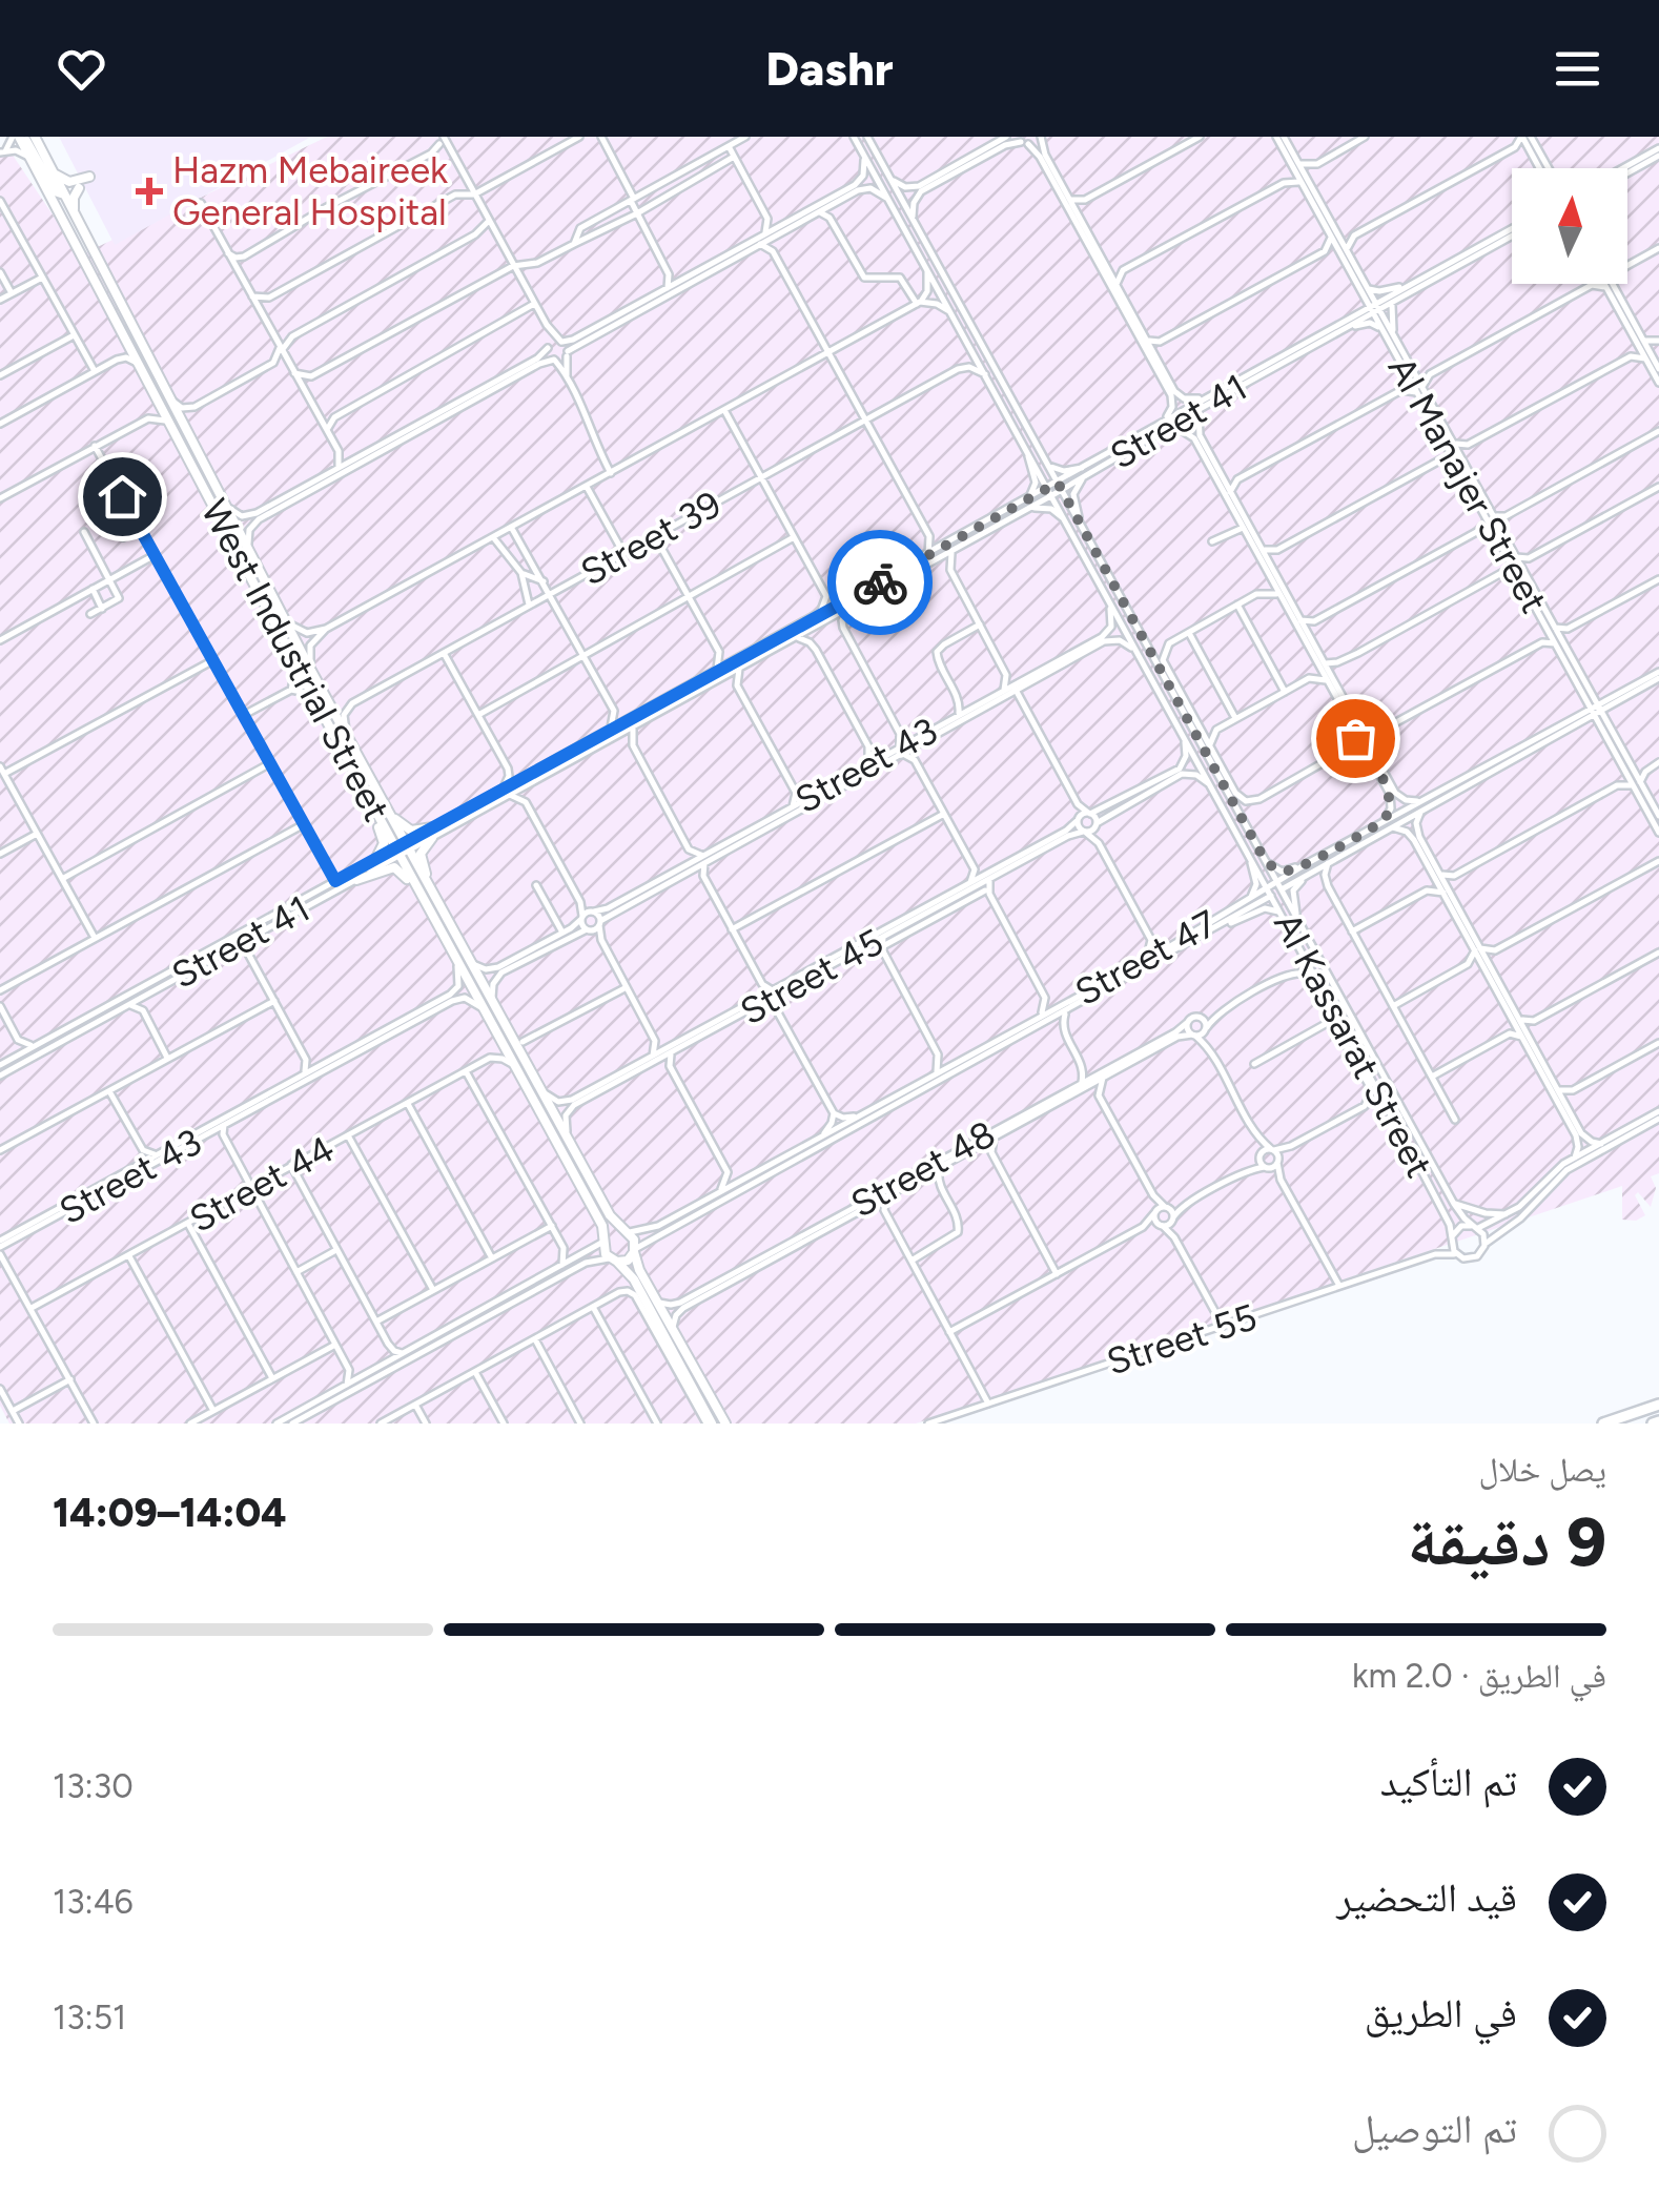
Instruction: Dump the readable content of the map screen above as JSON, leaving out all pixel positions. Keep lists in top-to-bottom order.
{
  "streets": {
    "main road": ["West Industrial Street"],
    "street": [
      "Street 41",
      "Al Manajer Street",
      "Street 39",
      "Street 43",
      "Street 47",
      "Street 45",
      "Al Kassarat Street",
      "Street 48",
      "Street 44",
      "Street 55"
    ]
  },
  "crossings": [
    ["Street 41", "Al Manajer Street"],
    ["Street 41", "Street 39"],
    ["Street 41", "West Industrial Street"],
    ["Street 41", "Street 43"],
    ["Street 41", "Al Kassarat Street"],
    ["Al Manajer Street", "Street 47"],
    ["Street 39", "West Industrial Street"],
    ["Street 39", "Al Kassarat Street"],
    ["West Industrial Street", "Street 43"],
    ["West Industrial Street", "Street 47"],
    ["West Industrial Street", "Street 45"],
    ["Street 43", "Street 45"],
    ["Street 43", "Al Kassarat Street"],
    ["Street 47", "Street 45"],
    ["Street 47", "Al Kassarat Street"],
    ["Street 45", "Al Kassarat Street"],
    ["Al Kassarat Street", "Street 48"],
    ["Al Kassarat Street", "Street 55"],
    ["Street 48", "Street 55"]
  ],
  "places": {
    "health": ["Hazm Mebaireek General Hospital"]
  },
  "north": "top",
  "page": {
    "header": "Dashr",
    "heading": ["9 دقيقة", "يصل خلال", "14:04–14:09"],
    "bar": "في الطريق · 2.0 km",
    "list": [
      ["تم التأكيد", "13:30"],
      ["قيد التحضير", "13:46"],
      ["في الطريق", "13:51"],
      "تم التوصيل"
    ]
  }
}
